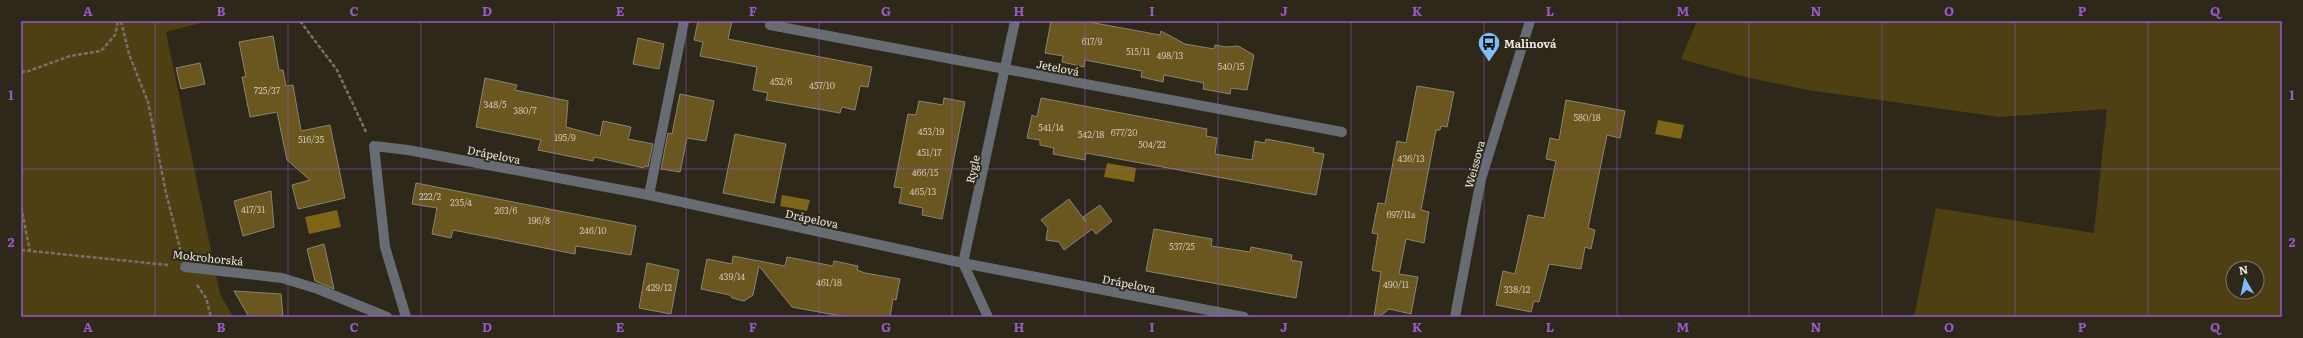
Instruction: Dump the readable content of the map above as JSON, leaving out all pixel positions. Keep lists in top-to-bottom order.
{
  "streets": {
    "street": [
      "Jetelová",
      "Drápelova",
      "Weissova",
      "Rygle",
      "Mokrohorská"
    ]
  },
  "crossings": [
    ["Jetelová", "Rygle"],
    ["Drápelova", "Rygle"]
  ],
  "places": {
    "bus stop": ["Malinová"]
  },
  "house_numbers": [
    "617/9",
    "515/11",
    "498/13",
    "540/15",
    "452/6",
    "457/10",
    "725/37",
    "348/5",
    "380/7",
    "580/18",
    "541/14",
    "453/19",
    "677/20",
    "542/18",
    "195/9",
    "516/35",
    "504/22",
    "451/17",
    "436/13",
    "466/15",
    "465/13",
    "222/2",
    "235/4",
    "417/31",
    "263/6",
    "697/11a",
    "196/8",
    "246/10",
    "537/25",
    "439/14",
    "461/18",
    "490/11",
    "429/12",
    "338/12"
  ],
  "north": "top",
  "grid": {
    "columns": [
      "A",
      "B",
      "C",
      "D",
      "E",
      "F",
      "G",
      "H",
      "I",
      "J",
      "K",
      "L",
      "M",
      "N",
      "O",
      "P",
      "Q"
    ],
    "rows": ["1", "2"]
  }
}
